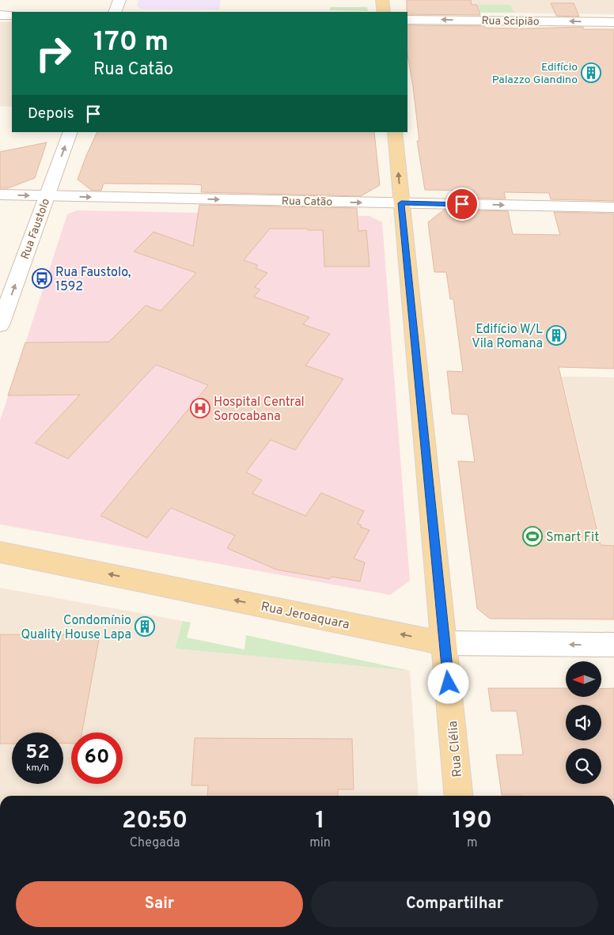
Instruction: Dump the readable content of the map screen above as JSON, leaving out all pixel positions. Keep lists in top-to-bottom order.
{
  "streets": {
    "main road": ["Rua Jeroaquara", "Rua Clélia"],
    "street": ["Rua Scipião", "Rua Catão", "Rua Faustolo"]
  },
  "crossings": [
    ["Rua Catão", "Rua Faustolo"],
    ["Rua Catão", "Rua Clélia"],
    ["Rua Jeroaquara", "Rua Clélia"]
  ],
  "one_way": [
    "Rua Scipião",
    "Rua Catão",
    "Rua Faustolo",
    "Rua Jeroaquara"
  ],
  "places": {
    "building": ["Edifício Palazzo Giandino", "Edifício W/L Vila Romana", "Condomínio Quality House Lapa"],
    "bus stop": ["Rua Faustolo, 1592"],
    "hospital": ["Hospital Central Sorocabana"],
    "sports": ["Smart Fit"]
  },
  "north": "left",
  "page": {
    "turn": ["170 m", "Rua Catão"],
    "then": "Depois",
    "speed": "52 km/h",
    "limit": "60",
    "eta": [
      "20:50",
      "Chegada",
      "1",
      "min",
      "190",
      "m"
    ],
    "buttons": ["Sair", "Compartilhar"]
  }
}
